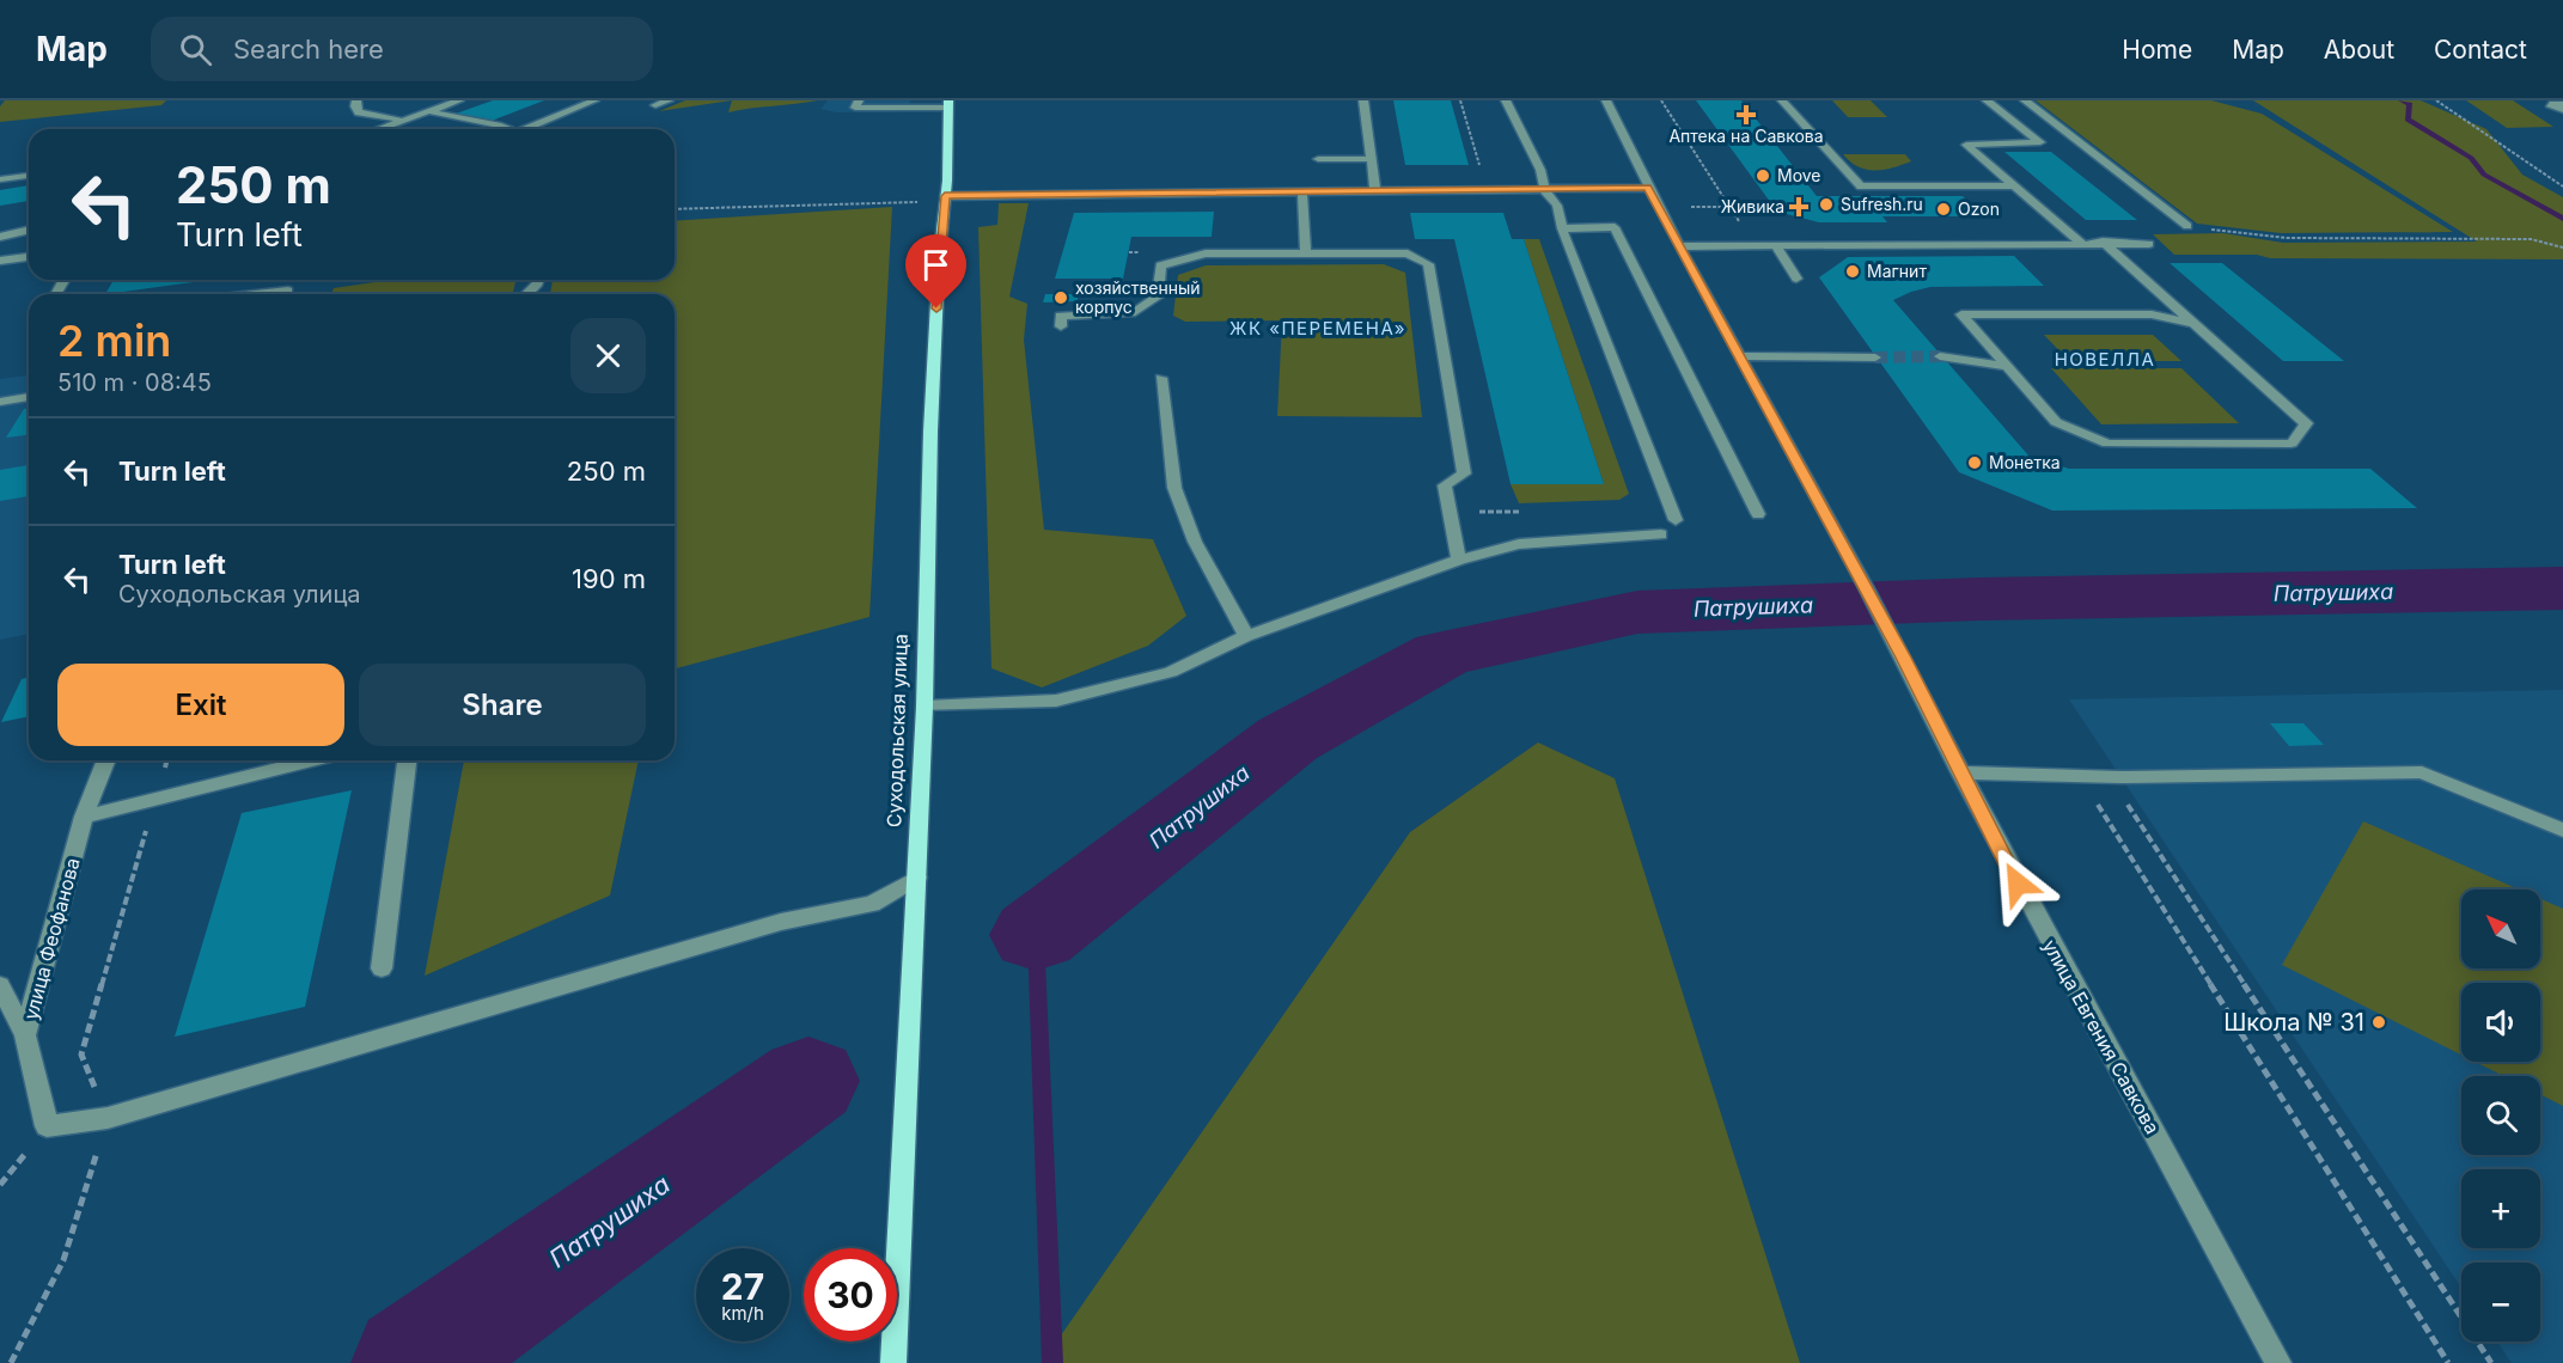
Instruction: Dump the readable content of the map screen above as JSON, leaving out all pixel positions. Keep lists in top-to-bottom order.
{
  "streets": {
    "main road": ["Суходольская улица"],
    "street": ["улица Феофанова", "улица Евгения Савкова"]
  },
  "districts": ["ЖК «ПЕРЕМЕНА»", "НОВЕЛЛА"],
  "water": ["Патрушиха"],
  "places": {
    "health": ["Аптека на Савкова", "Живика"],
    "other": [
      "Move",
      "Sufresh.ru",
      "Ozon",
      "Магнит",
      "хозяйственный корпус",
      "Монетка",
      "Школа № 31"
    ]
  },
  "north": "top left",
  "page": {
    "header": "Map",
    "search": "Search here",
    "nav": [
      "Home",
      "Map",
      "About",
      "Contact"
    ],
    "turn": ["250 m", "Turn left"],
    "heading": ["2 min", "510 m · 08:45"],
    "list": [
      {
        "name": "Turn left",
        "value": "250 m"
      },
      {
        "name": "Turn left",
        "note": "Суходольская улица",
        "value": "190 m"
      }
    ],
    "buttons": ["Exit", "Share"],
    "map_buttons": ["+", "−"],
    "speed": "27 km/h",
    "limit": "30"
  }
}
